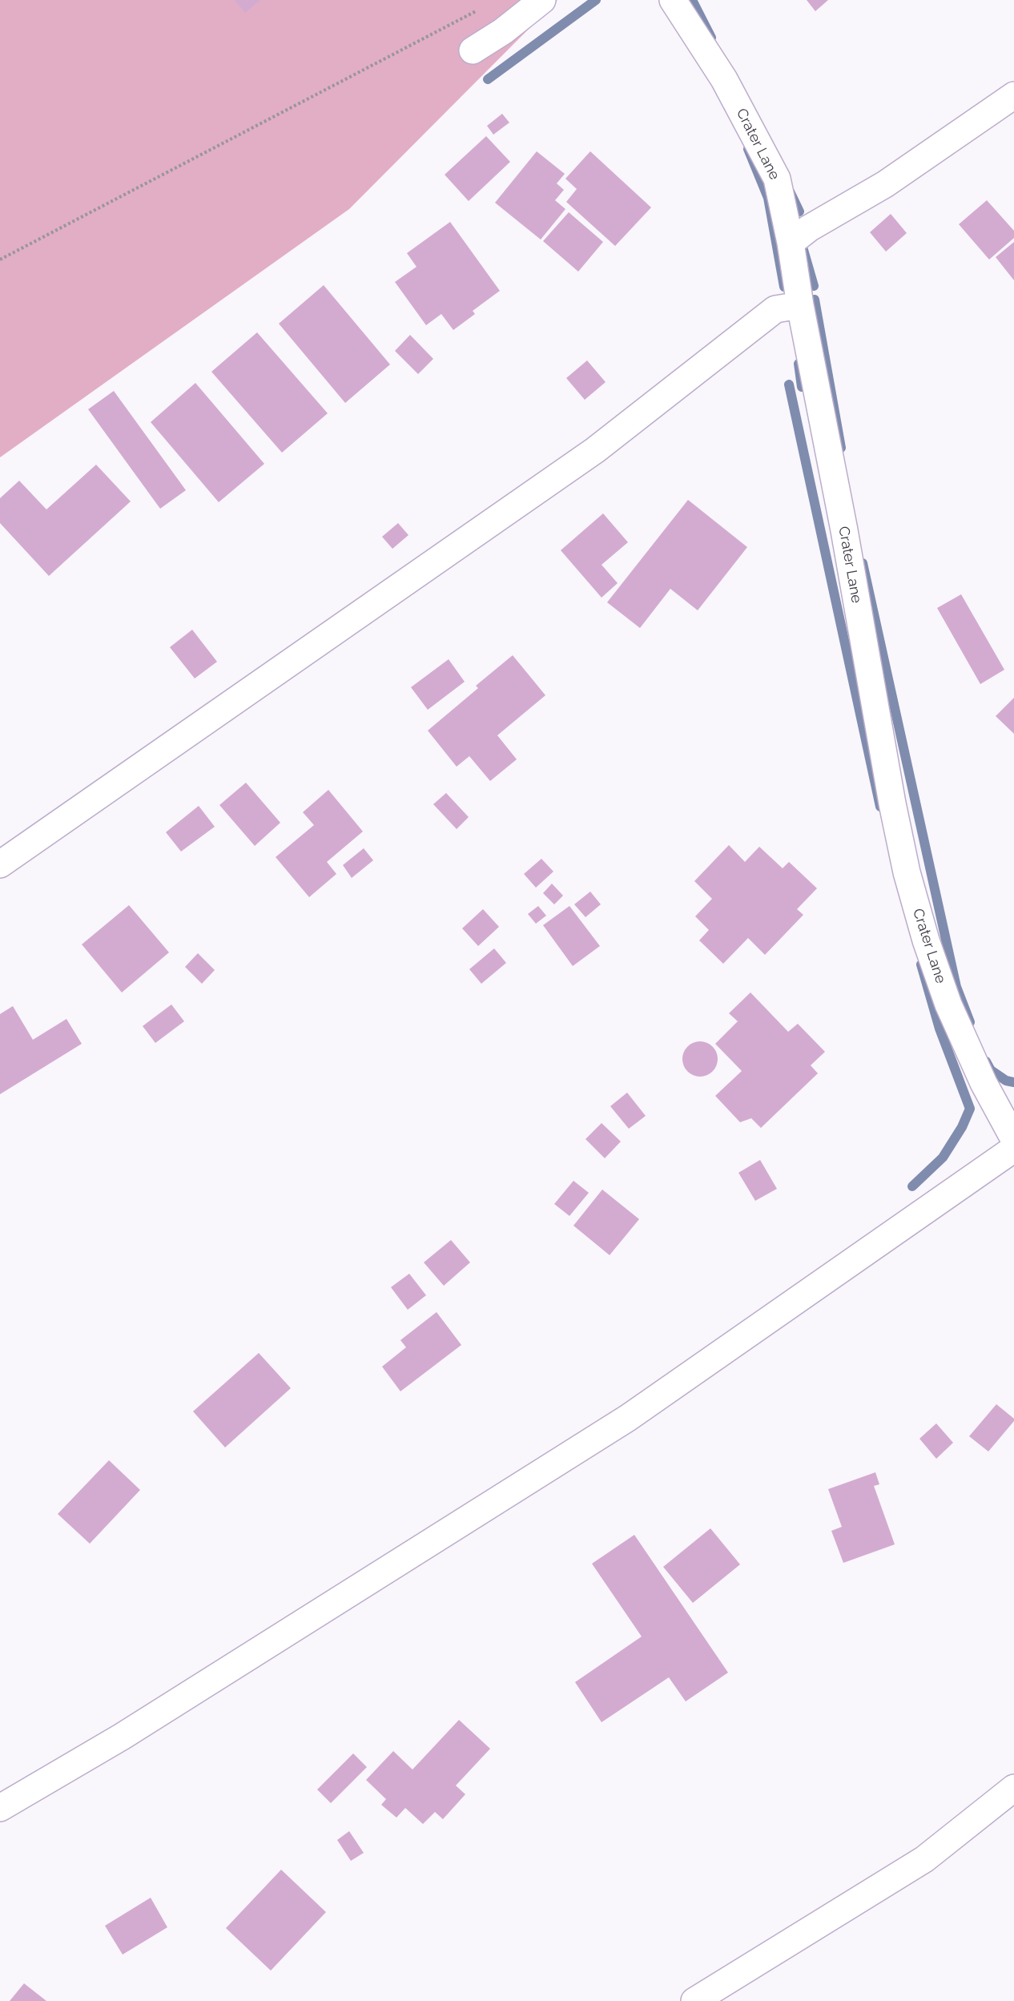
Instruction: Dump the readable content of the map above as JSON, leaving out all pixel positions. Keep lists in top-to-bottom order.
{
  "streets": {
    "street": ["Crater Lane"]
  }
}
